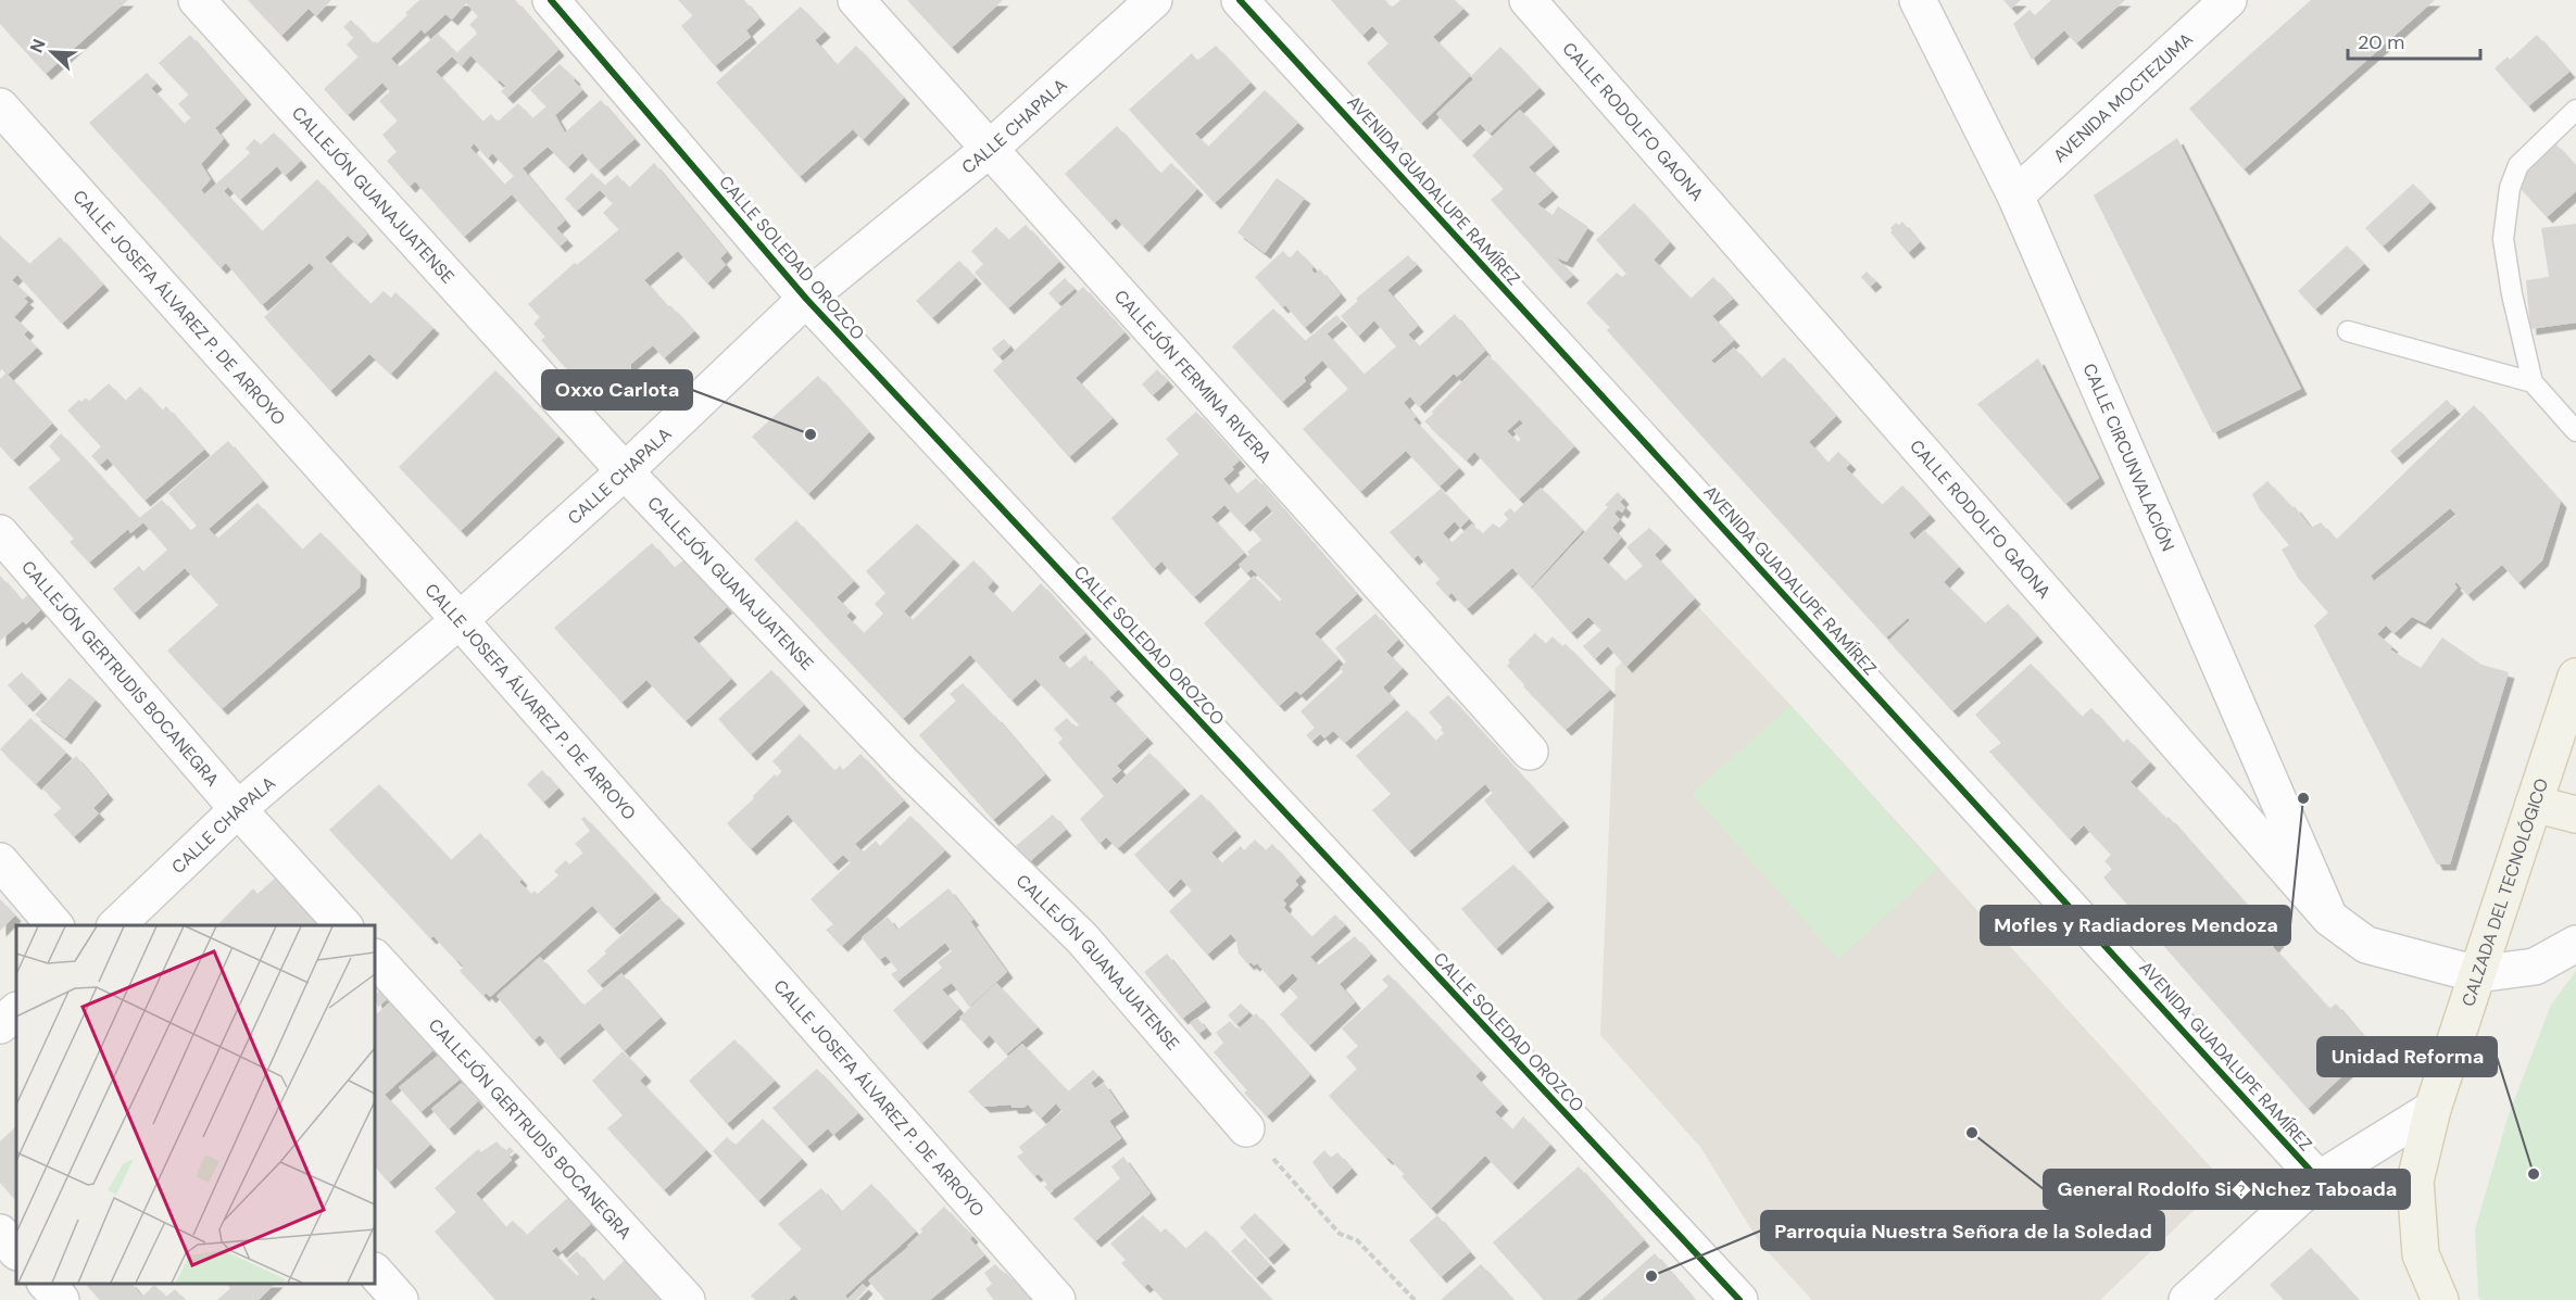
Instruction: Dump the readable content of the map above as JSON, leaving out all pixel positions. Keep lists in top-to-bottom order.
{
  "streets": {
    "main road": ["CALZADA DEL TECNOLÓGICO"],
    "street": [
      "AVENIDA MOCTEZUMA",
      "CALLE RODOLFO GAONA",
      "CALLE CHAPALA",
      "AVENIDA GUADALUPE RAMÍREZ",
      "CALLEJÓN GUANAJUATENSE",
      "CALLE SOLEDAD OROZCO",
      "CALLE JOSEFA ÁLVAREZ P. DE ARROYO",
      "CALLEJÓN FERMINA RIVERA",
      "CALLE CIRCUNVALACIÓN",
      "CALLEJÓN GERTRUDIS BOCANEGRA"
    ]
  },
  "crossings": [
    ["AVENIDA MOCTEZUMA", "CALLE CIRCUNVALACIÓN"],
    ["CALLE RODOLFO GAONA", "CALLE CIRCUNVALACIÓN"],
    ["CALLE RODOLFO GAONA", "CALZADA DEL TECNOLÓGICO"],
    ["CALLE CHAPALA", "CALLEJÓN GUANAJUATENSE"],
    ["CALLE CHAPALA", "CALLE SOLEDAD OROZCO"],
    ["CALLE CHAPALA", "CALLE JOSEFA ÁLVAREZ P. DE ARROYO"],
    ["CALLE CHAPALA", "CALLEJÓN FERMINA RIVERA"],
    ["CALLE CHAPALA", "CALLEJÓN GERTRUDIS BOCANEGRA"]
  ],
  "places": [
    "Oxxo Carlota",
    "Mofles y Radiadores Mendoza",
    "General Rodolfo Si�Nchez Taboada",
    "Unidad Reforma",
    "Parroquia Nuestra Señora de la Soledad"
  ],
  "scale_bar": "20 m",
  "north": "top left"
}
